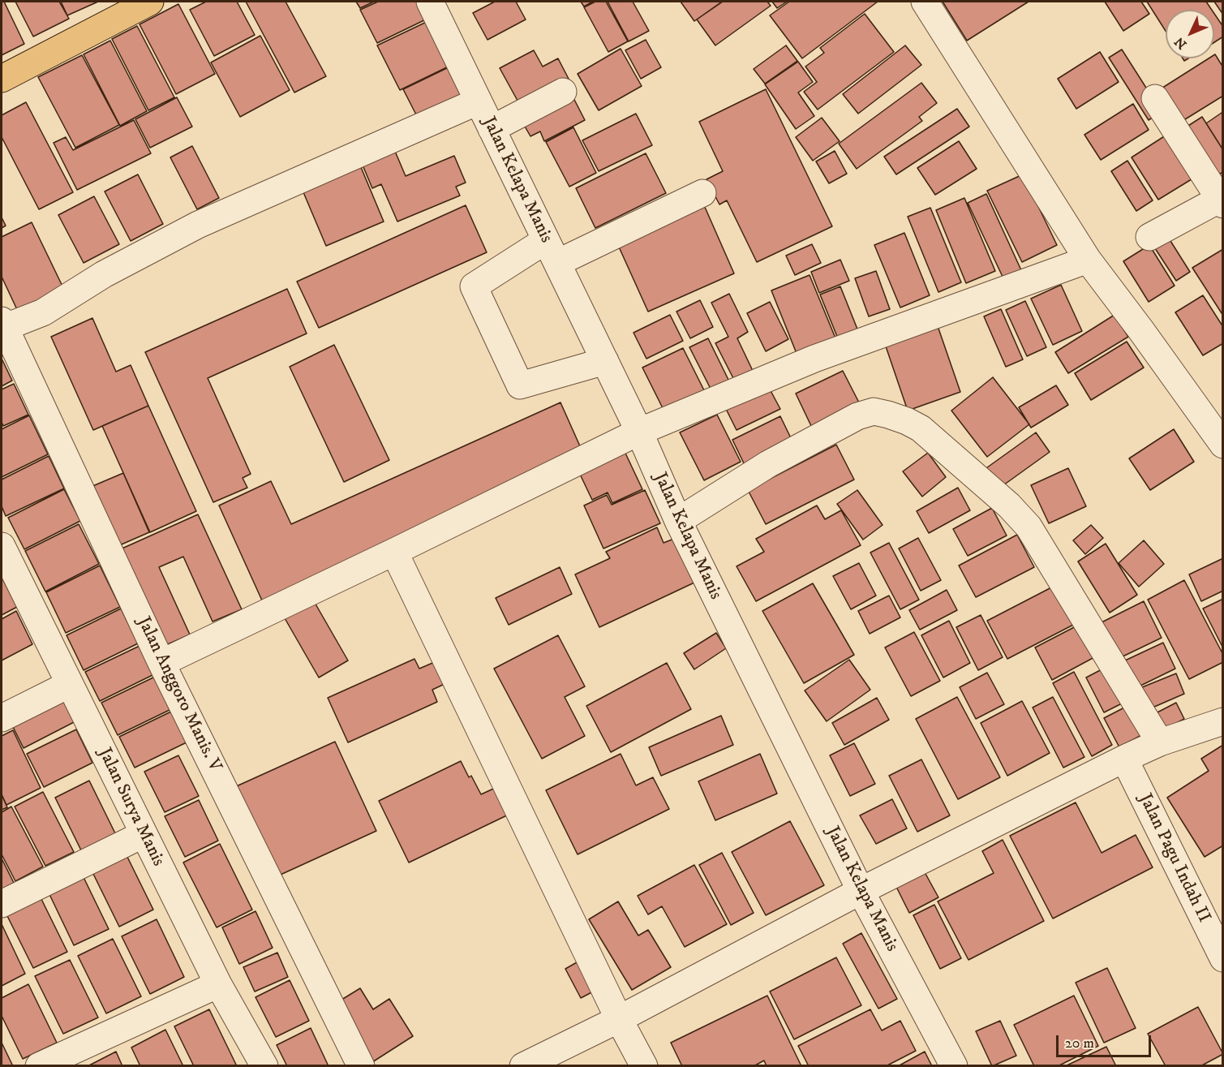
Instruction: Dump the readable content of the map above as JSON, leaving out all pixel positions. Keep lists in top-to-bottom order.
{
  "streets": {
    "street": [
      "Jalan Kelapa Manis",
      "Jalan Anggoro Manis. V",
      "Jalan Surya Manis",
      "Jalan Pagu Indah II"
    ]
  },
  "scale_bar": "20 m",
  "north": "bottom left"
}
